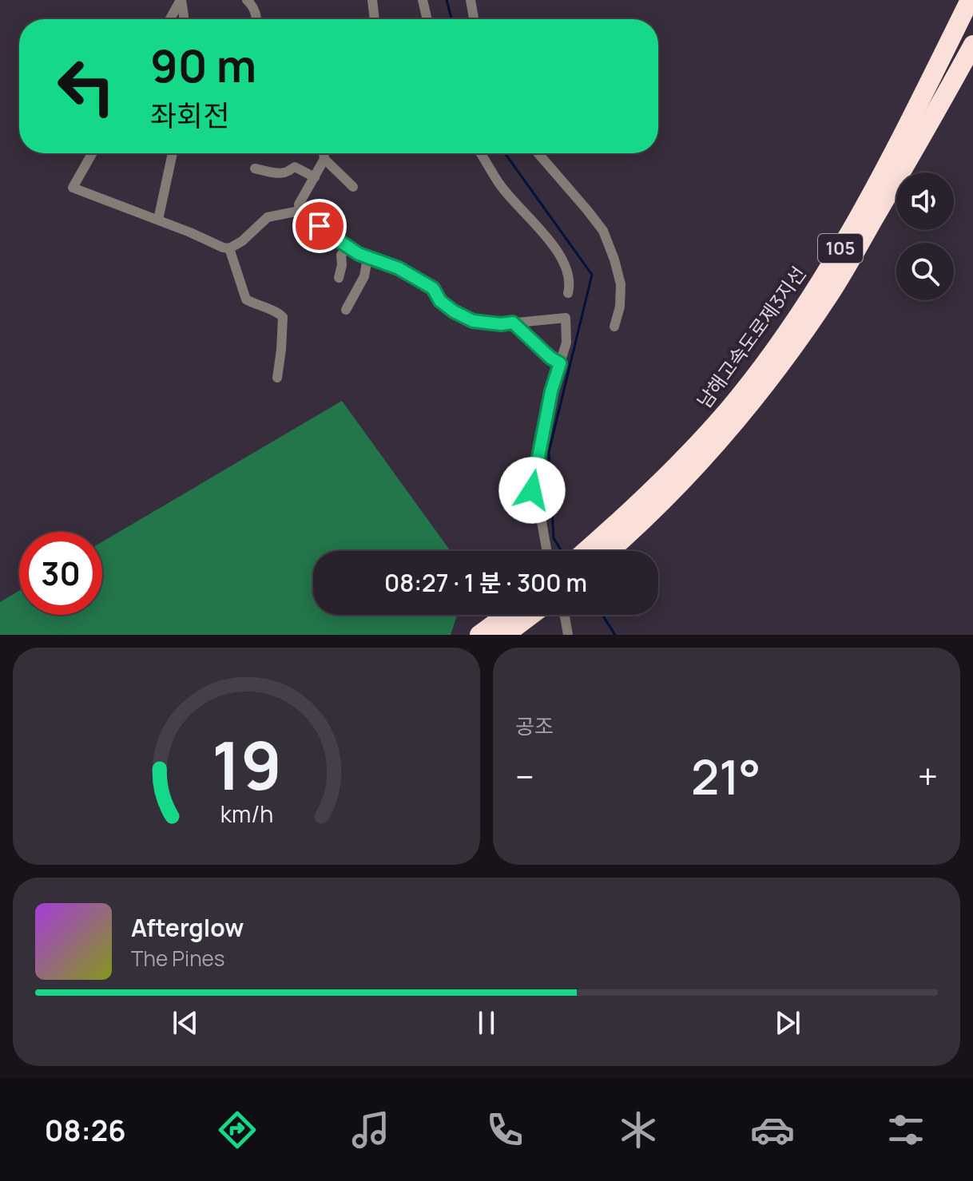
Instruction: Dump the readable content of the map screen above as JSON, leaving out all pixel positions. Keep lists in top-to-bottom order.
{
  "streets": {
    "highway": ["105", "남해고속도로제3지선"]
  },
  "page": {
    "turn": ["90 m", "좌회전"],
    "limit": "30",
    "trip": "08:27 · 1 분 · 300 m",
    "tile": "공조",
    "heat": ["−", "21°", "+"],
    "song": ["Afterglow", "The Pines"],
    "tabs": "08:26",
    "gauge": ["19", "km/h"]
  }
}
